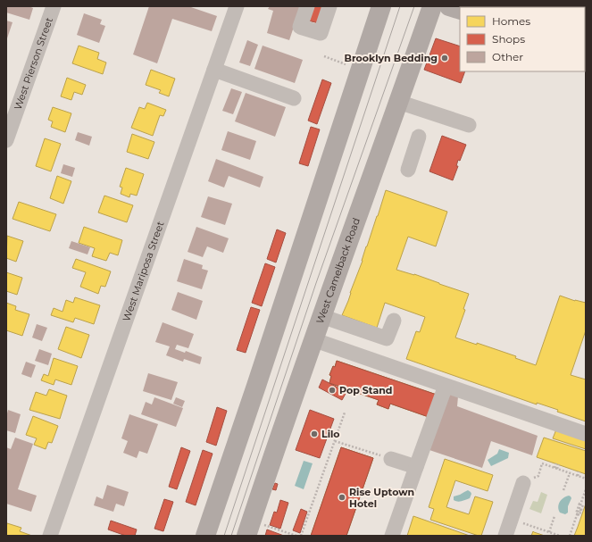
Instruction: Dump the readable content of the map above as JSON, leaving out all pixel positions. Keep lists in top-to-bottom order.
{
  "streets": {
    "main road": ["West Camelback Road"],
    "street": ["West Pierson Street", "West Mariposa Street"]
  },
  "places": [
    "Brooklyn Bedding",
    "Pop Stand",
    "Lilo",
    "Rise Uptown Hotel"
  ],
  "legend": ["Homes", "Shops", "Other"]
}
